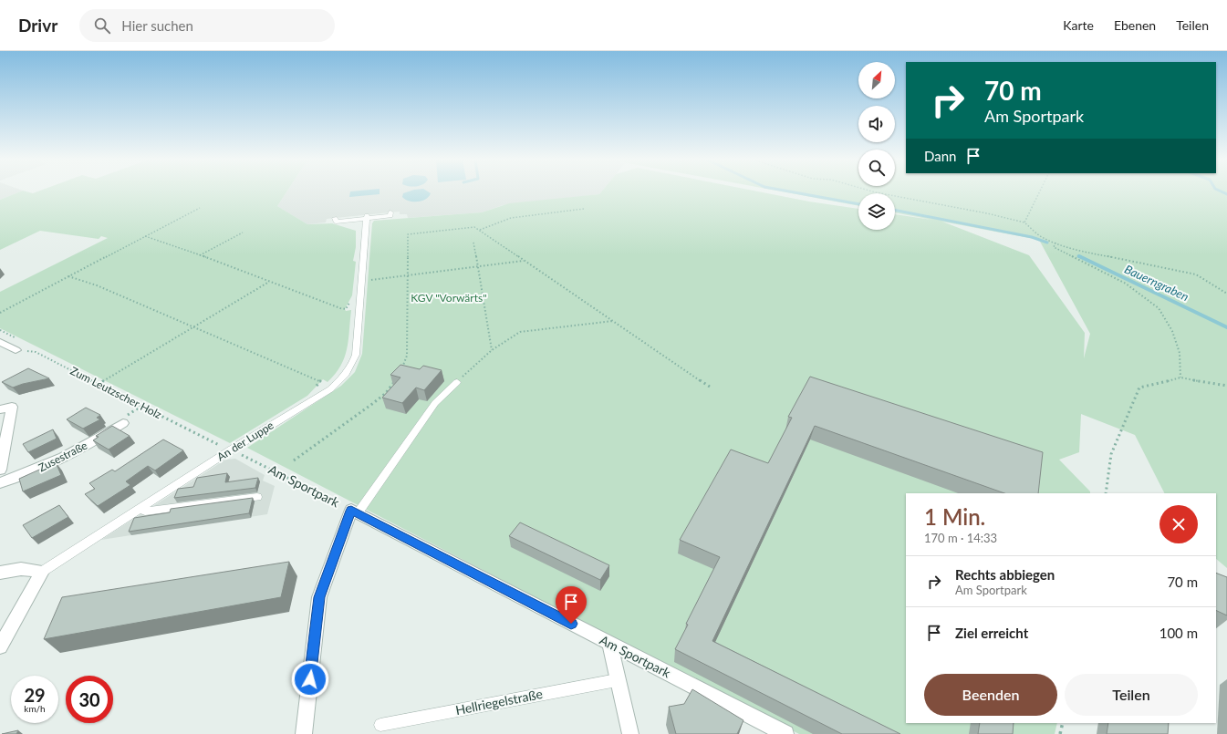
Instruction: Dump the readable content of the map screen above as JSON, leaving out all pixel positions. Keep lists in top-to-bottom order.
{
  "streets": {
    "street": ["Zusestraße", "Am Sportpark"],
    "lane": ["An der Luppe", "Hellriegelstraße"],
    "path": ["Zum Leutzscher Holz"]
  },
  "crossings": [
    ["Zum Leutzscher Holz", "An der Luppe"],
    ["Zum Leutzscher Holz", "Am Sportpark"],
    ["An der Luppe", "Am Sportpark"]
  ],
  "water": ["Bauerngraben"],
  "parks": ["KGV \"Vorwärts\""],
  "north": "top right",
  "page": {
    "header": "Drivr",
    "search": "Hier suchen",
    "nav": ["Karte", "Ebenen", "Teilen"],
    "turn": ["70 m", "Am Sportpark"],
    "then": "Dann",
    "heading": ["1 Min.", "170 m · 14:33"],
    "list": [
      {
        "name": "Rechts abbiegen",
        "note": "Am Sportpark",
        "value": "70 m"
      },
      {
        "name": "Ziel erreicht",
        "value": "100 m"
      }
    ],
    "buttons": ["Beenden", "Teilen"],
    "speed": "29 km/h",
    "limit": "30"
  }
}
